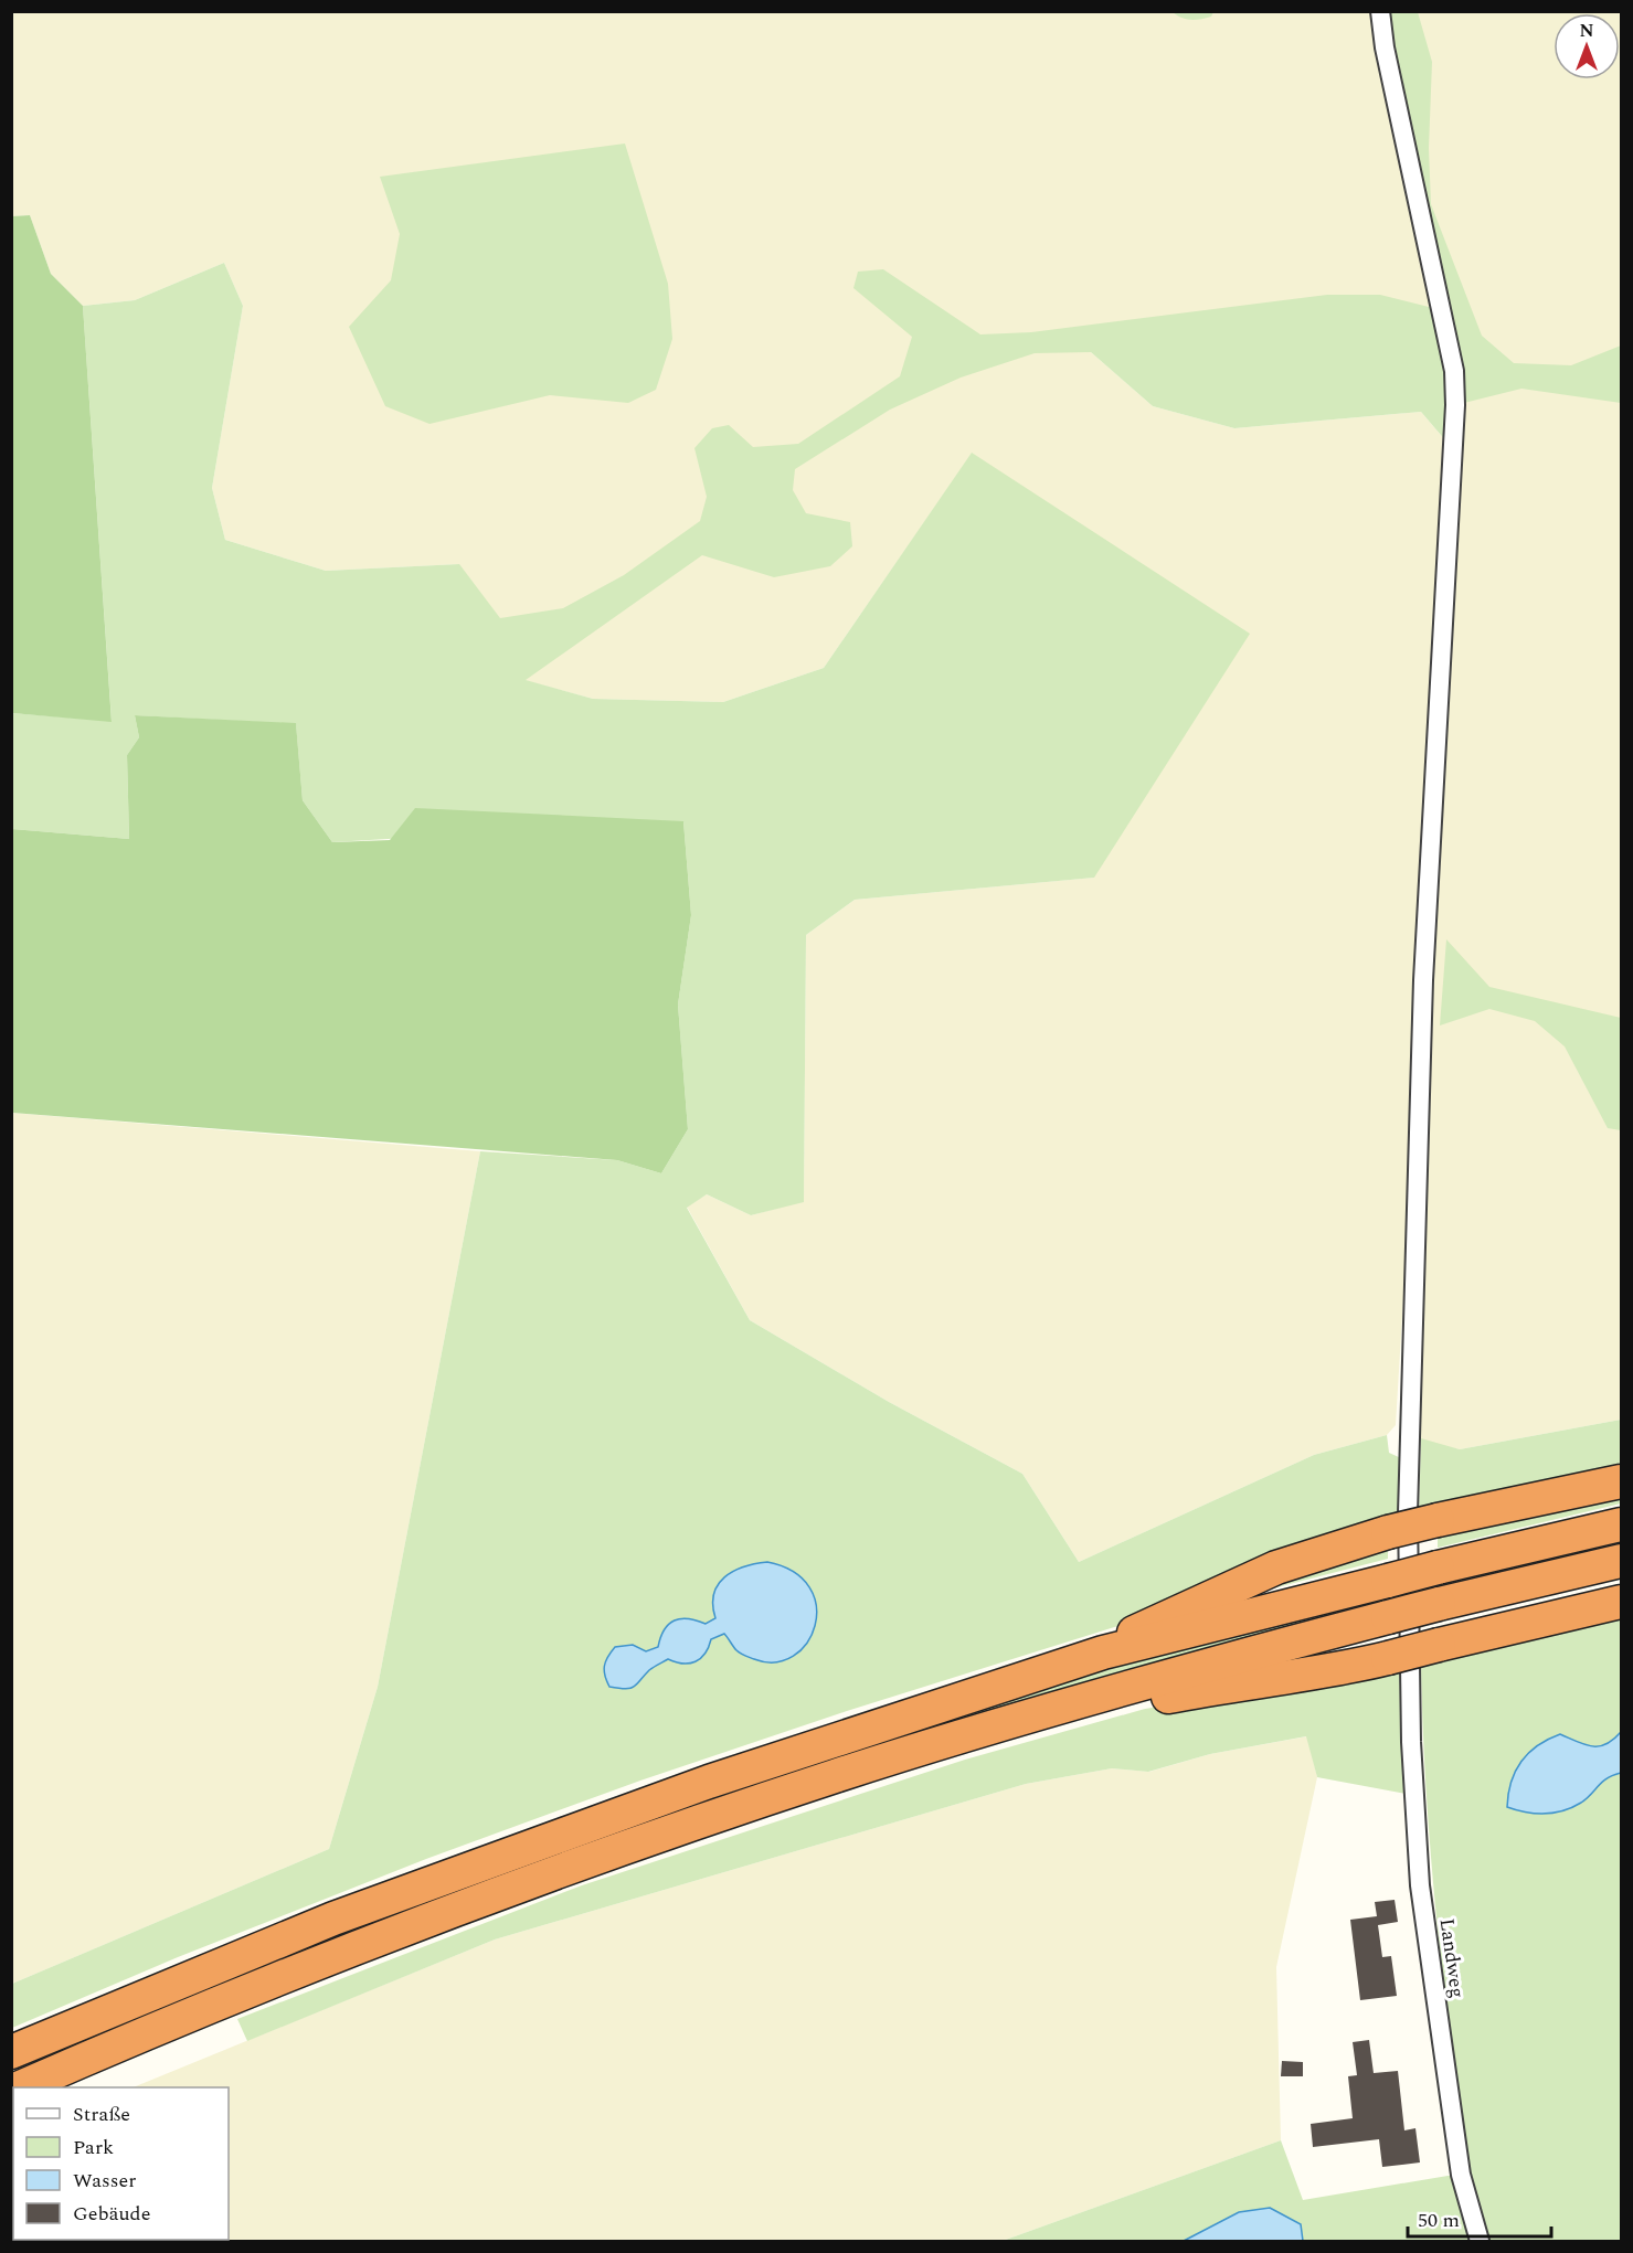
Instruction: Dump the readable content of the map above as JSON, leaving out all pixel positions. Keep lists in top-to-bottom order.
{
  "streets": {
    "street": ["Landweg"]
  },
  "legend": [
    "Straße",
    "Park",
    "Wasser",
    "Gebäude"
  ],
  "scale_bar": "50 m",
  "north": "top"
}
